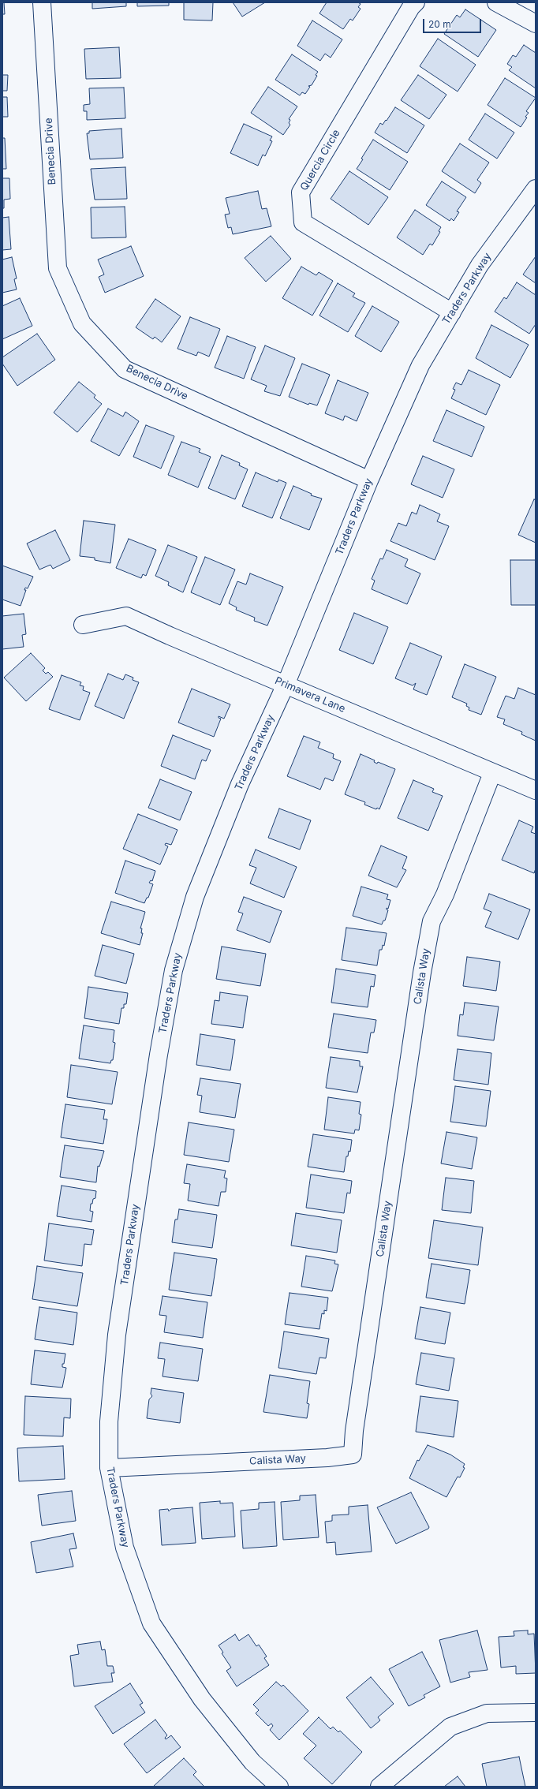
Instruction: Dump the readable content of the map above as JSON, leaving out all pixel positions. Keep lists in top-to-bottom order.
{
  "streets": {
    "street": [
      "Benecia Drive",
      "Quercia Circle",
      "Traders Parkway",
      "Primavera Lane",
      "Calista Way"
    ]
  },
  "crossings": [
    ["Benecia Drive", "Traders Parkway"],
    ["Quercia Circle", "Traders Parkway"],
    ["Traders Parkway", "Primavera Lane"],
    ["Traders Parkway", "Calista Way"],
    ["Primavera Lane", "Calista Way"]
  ],
  "scale_bar": "20 m"
}
